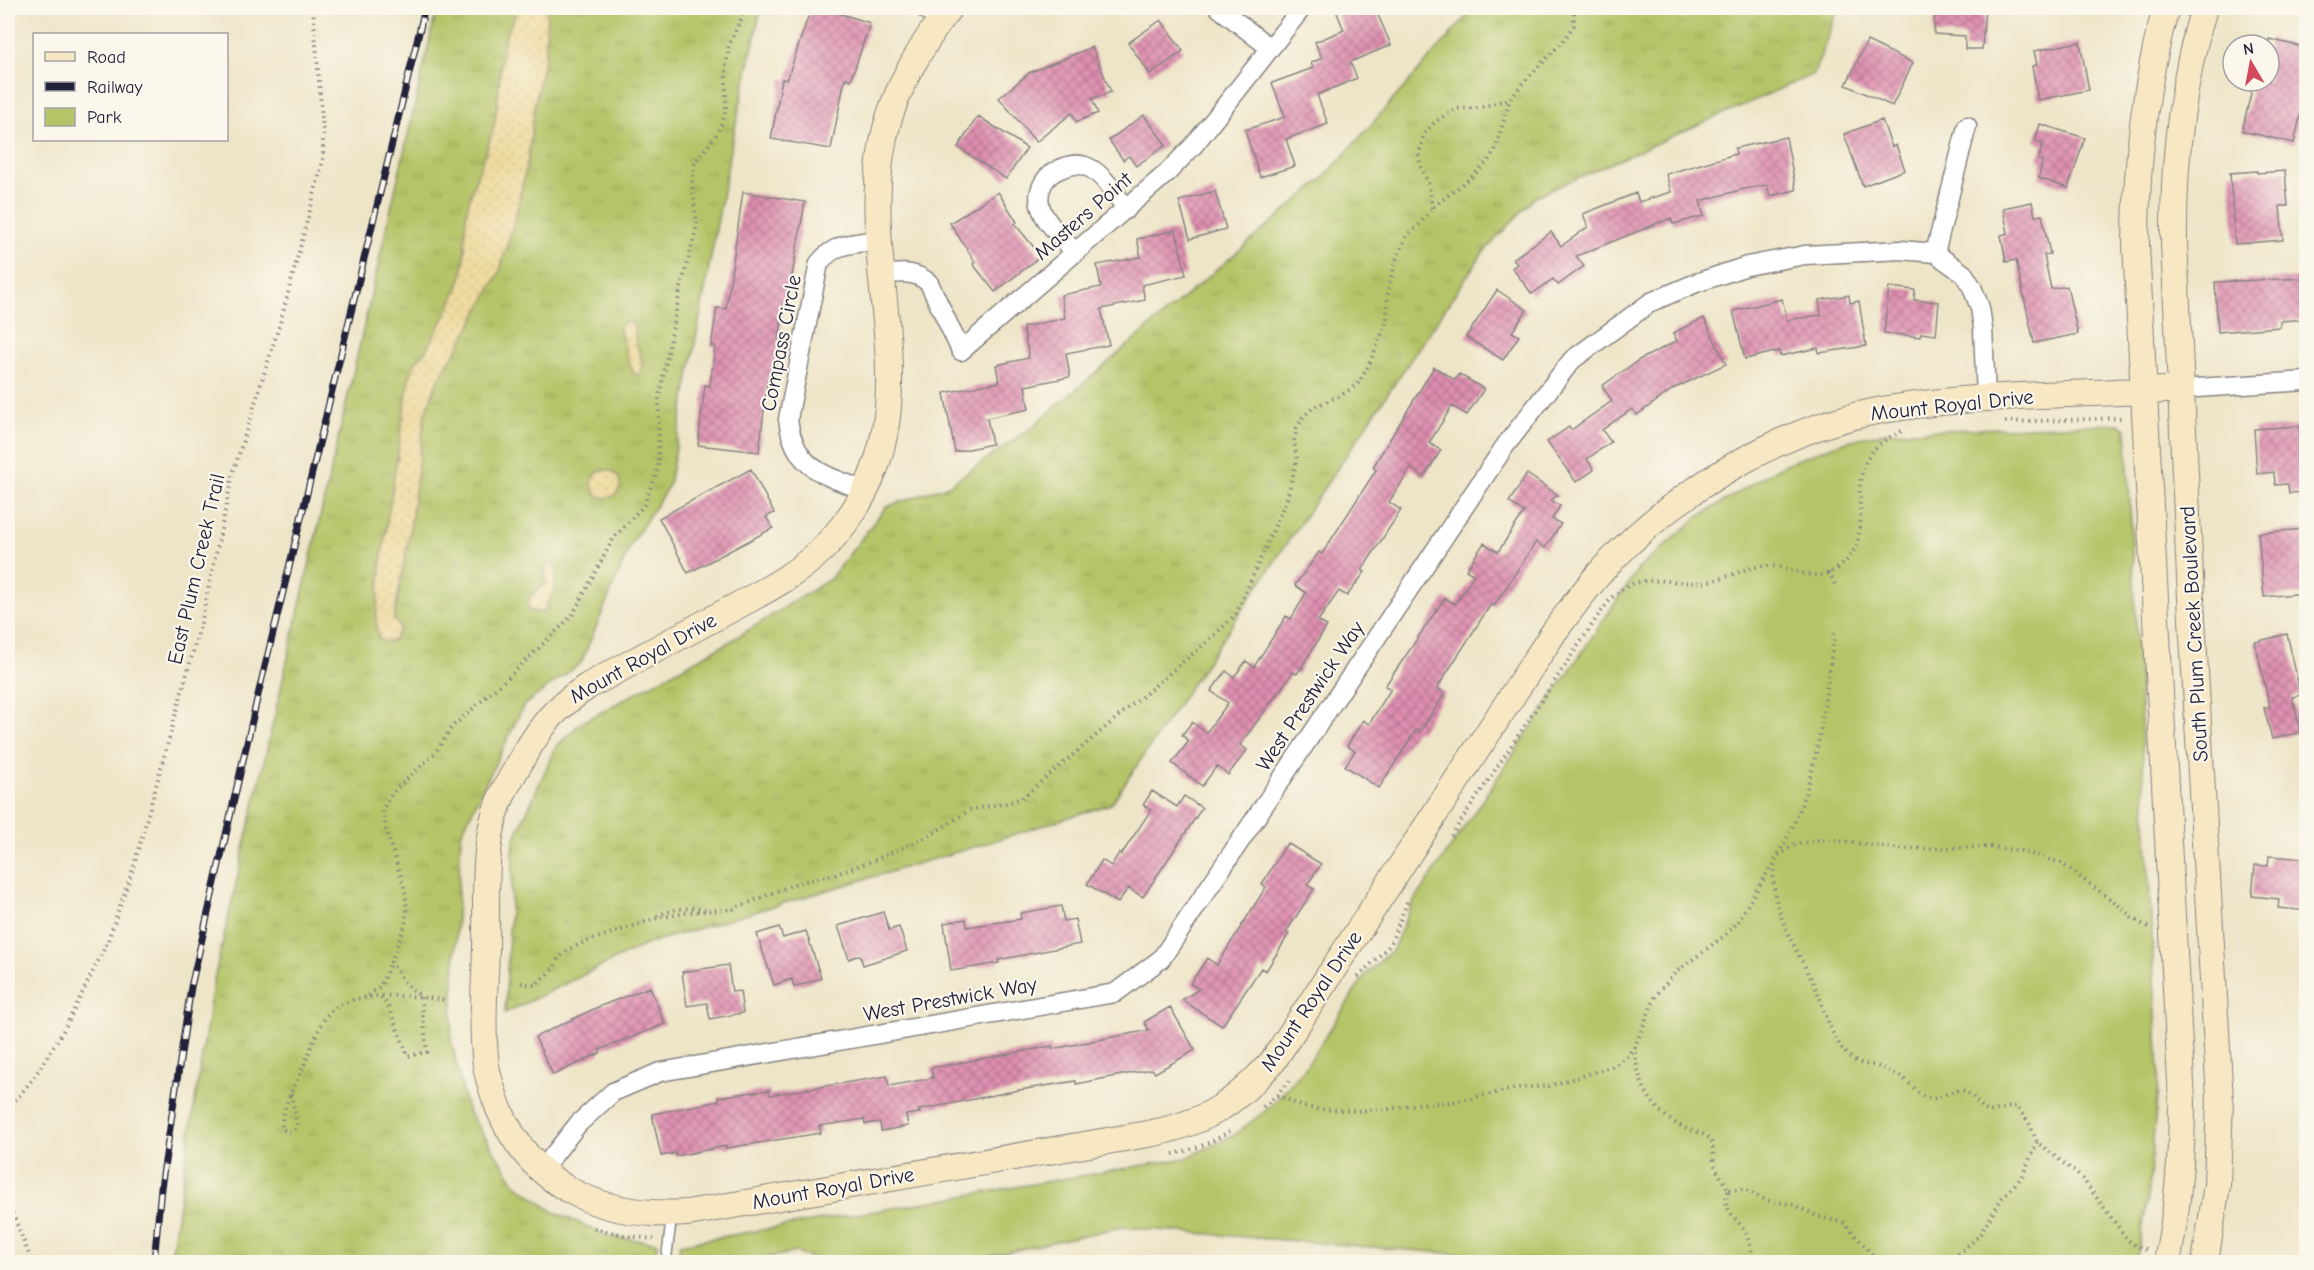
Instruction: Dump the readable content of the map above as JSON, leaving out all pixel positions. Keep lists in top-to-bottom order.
{
  "streets": {
    "street": [
      "Masters Point",
      "Compass Circle",
      "Mount Royal Drive",
      "South Plum Creek Boulevard",
      "West Prestwick Way"
    ],
    "path": ["East Plum Creek Trail"]
  },
  "crossings": [
    ["Masters Point", "Mount Royal Drive"],
    ["Compass Circle", "Mount Royal Drive"],
    ["Mount Royal Drive", "South Plum Creek Boulevard"],
    ["Mount Royal Drive", "West Prestwick Way"]
  ],
  "legend": ["Road", "Railway", "Park"],
  "north": "top"
}
